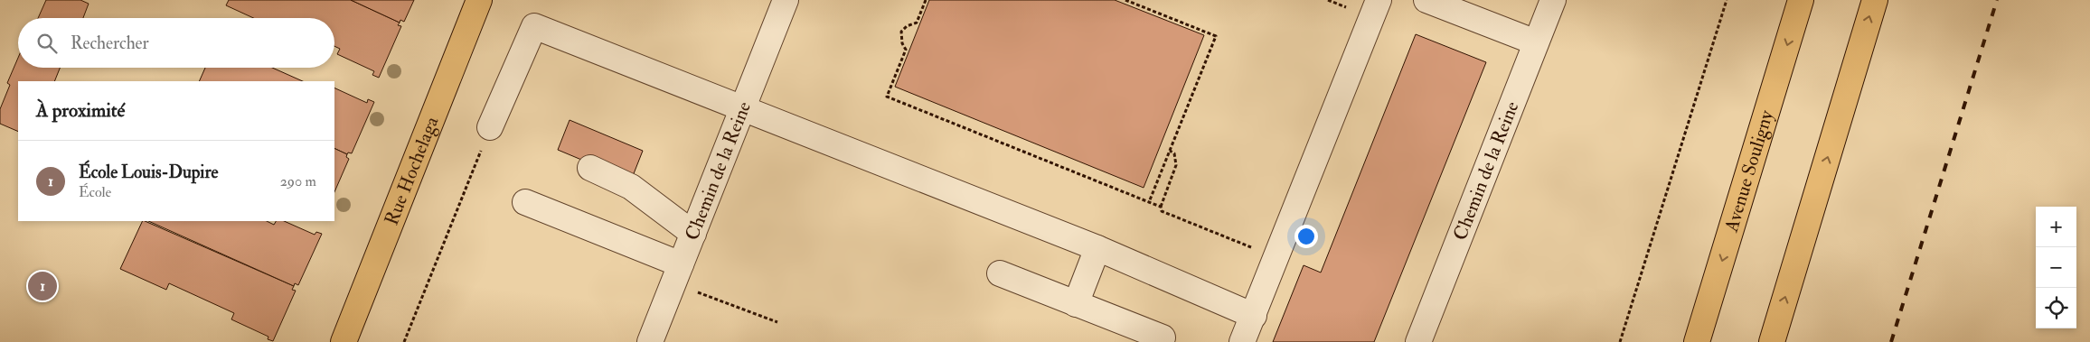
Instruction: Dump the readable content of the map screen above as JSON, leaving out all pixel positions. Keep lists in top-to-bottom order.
{
  "streets": {
    "main road": ["Rue Hochelaga", "Avenue Souligny"],
    "lane": ["Chemin de la Reine"]
  },
  "page": {
    "search": "Rechercher",
    "heading": "À proximité",
    "list": [
      {
        "mark": "1",
        "name": "École Louis-Dupire",
        "note": "École",
        "value": "290 m"
      }
    ],
    "map_buttons": ["+", "−"],
    "pins": "1"
  }
}
